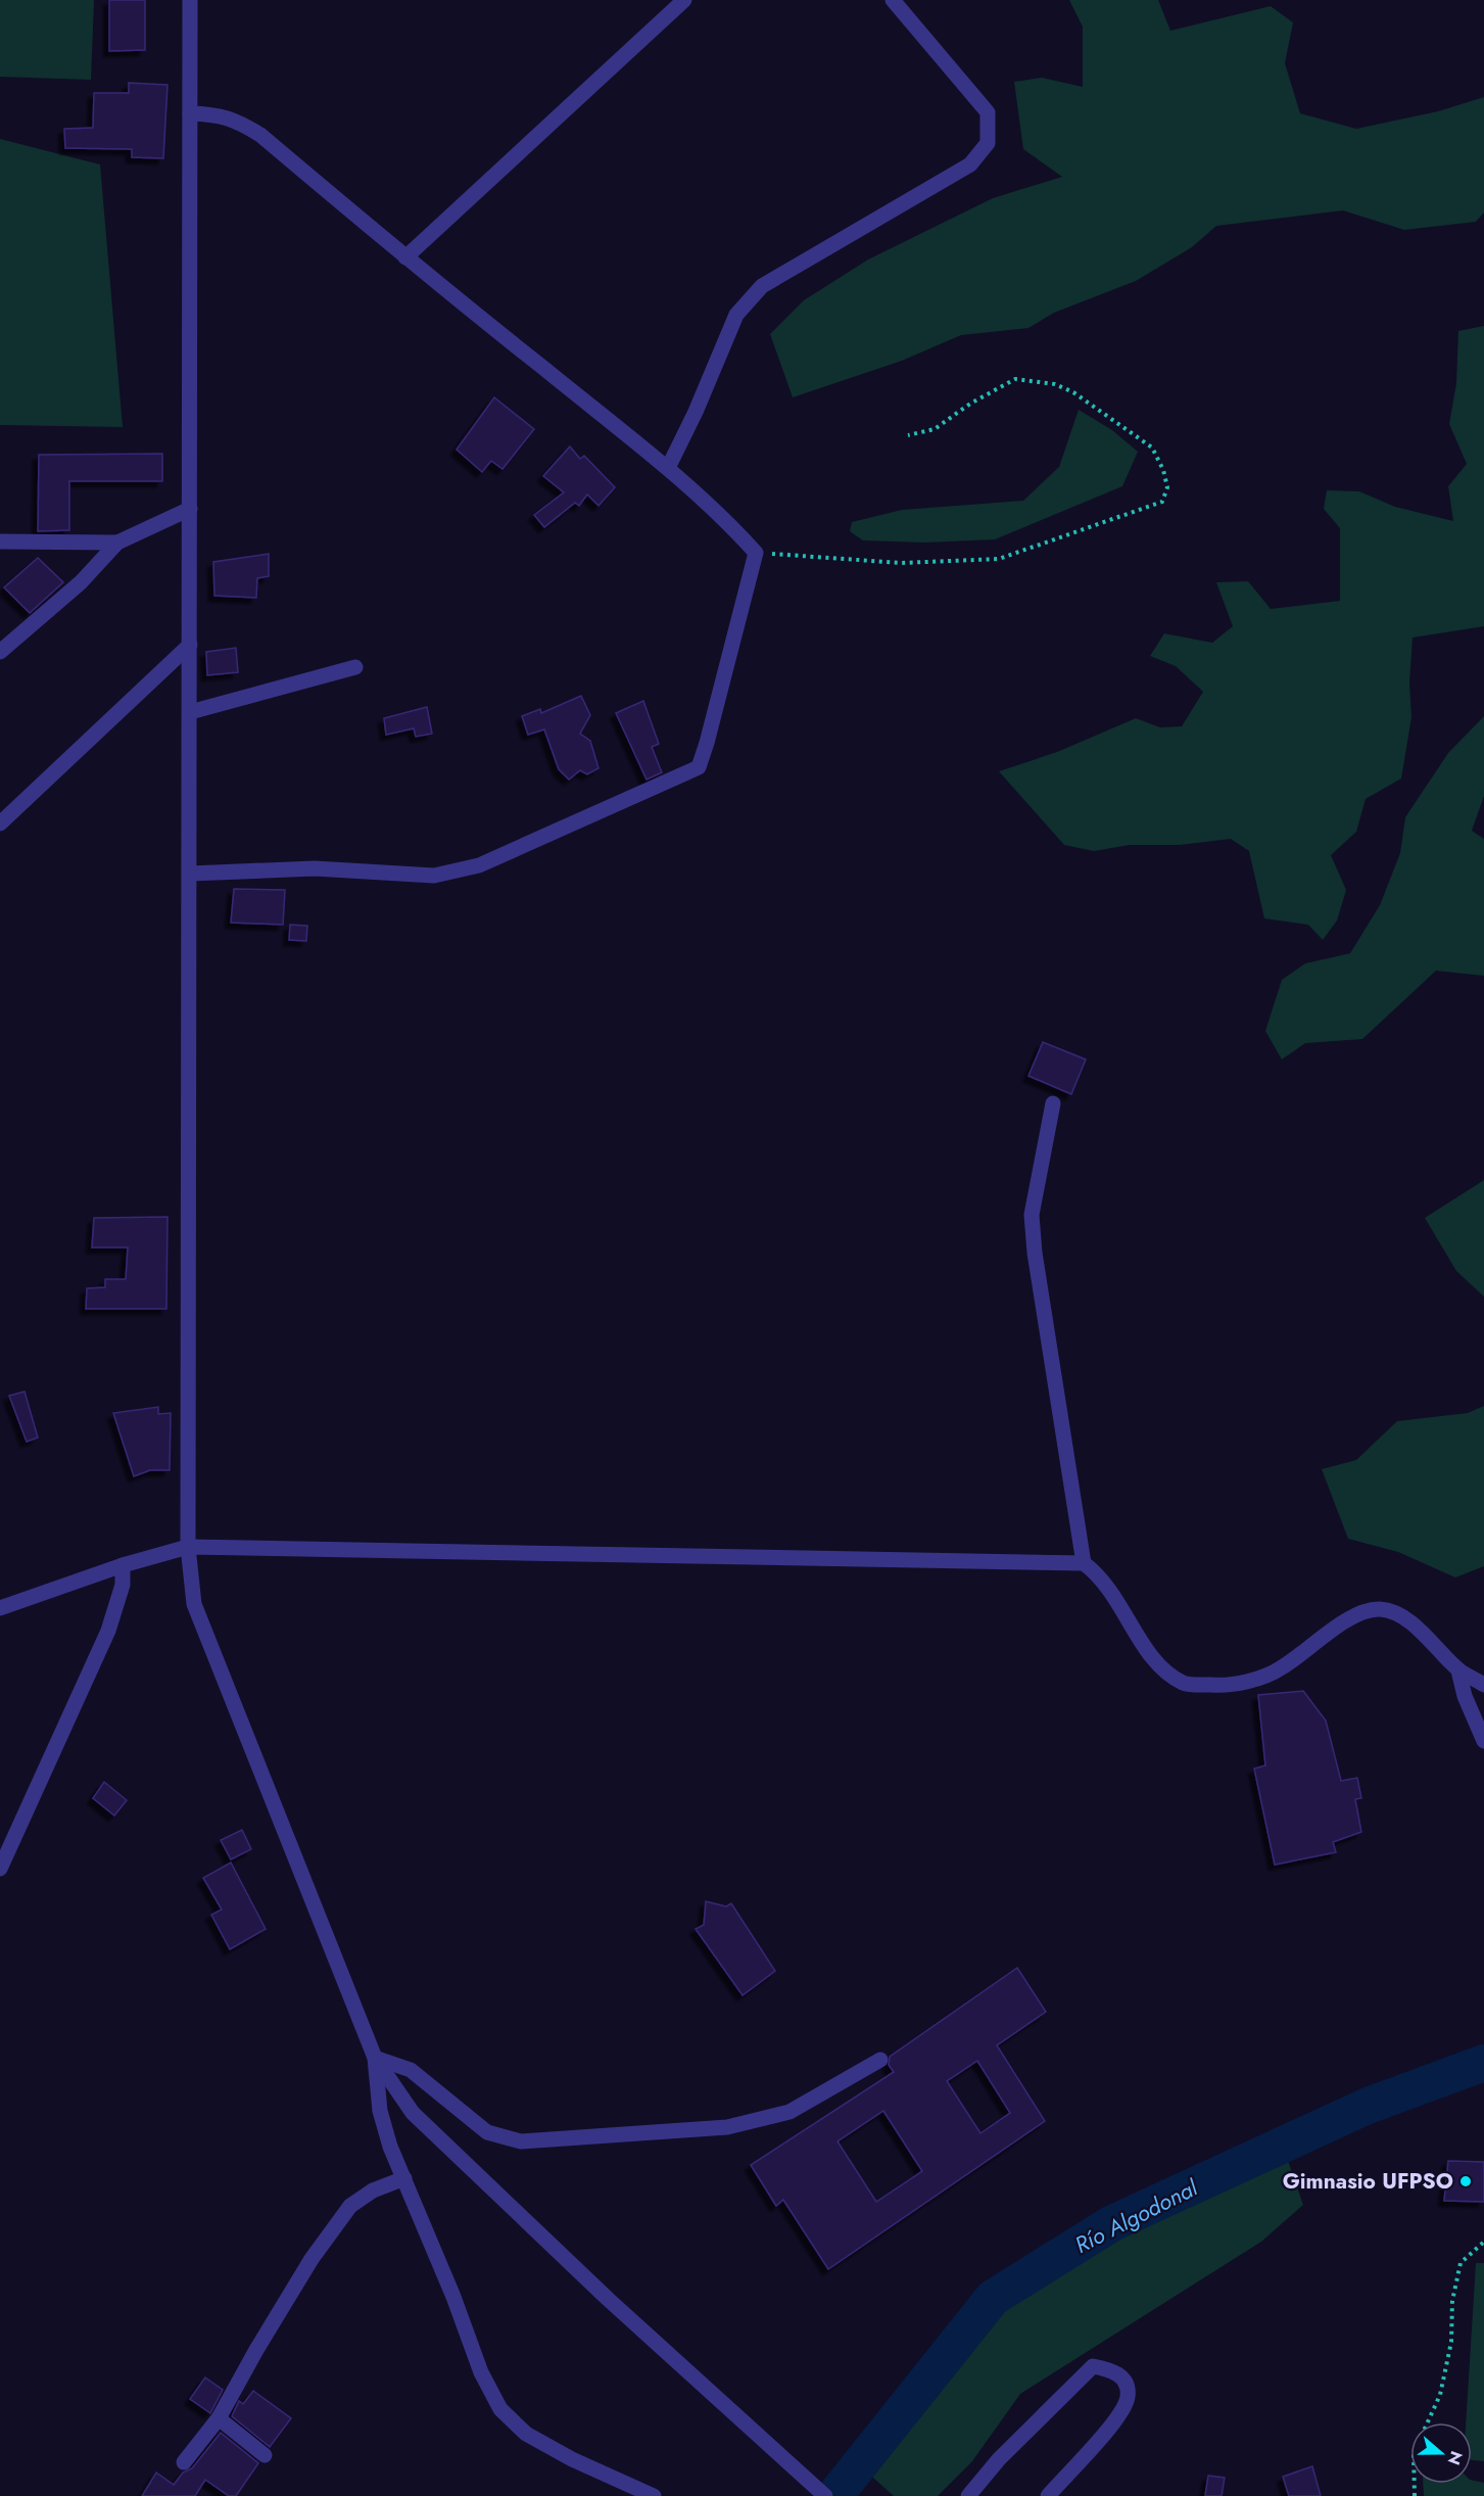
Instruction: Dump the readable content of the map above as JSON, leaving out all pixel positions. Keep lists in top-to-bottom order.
{
  "water": ["Río Algodonal"],
  "places": ["Gimnasio UFPSO"],
  "north": "right"
}
